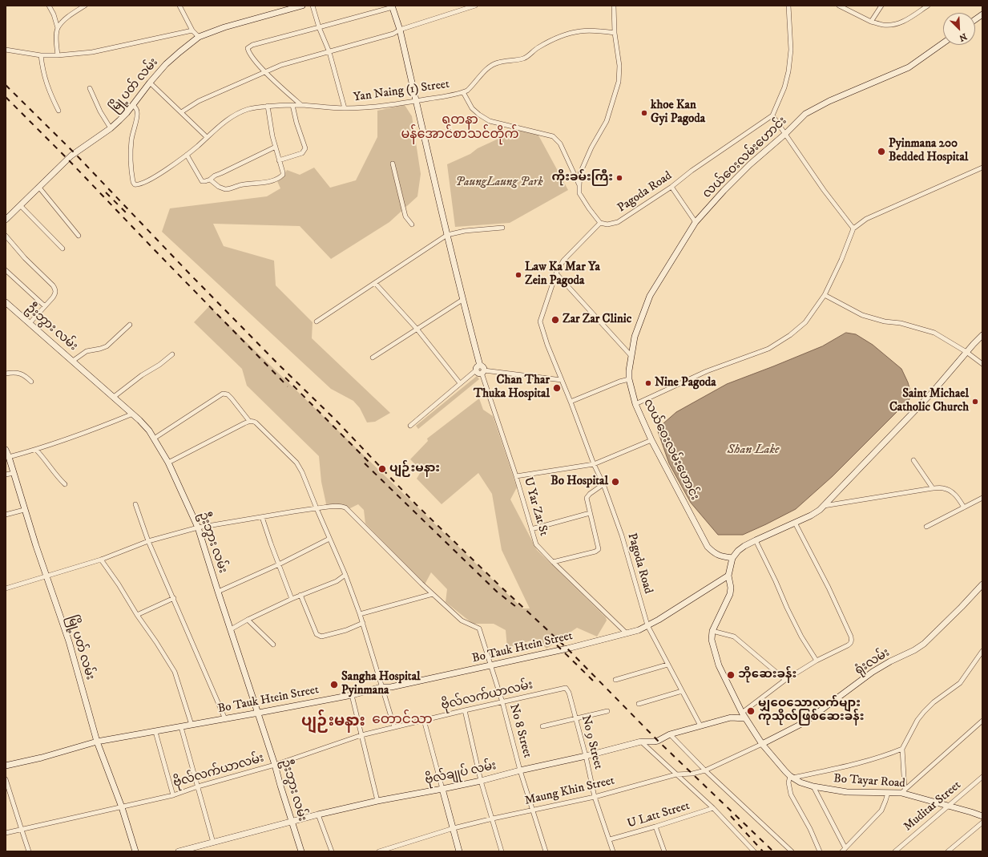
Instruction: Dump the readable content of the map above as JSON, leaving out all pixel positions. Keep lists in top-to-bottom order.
{
  "streets": {
    "street": [
      "မြို့ပတ် လမ်း",
      "Yan Naing (1) Street",
      "လယ်ဝေးလမ်းဟောင်း",
      "Pagoda Road",
      "ဦးဘွား လမ်း",
      "U Yar Zat St",
      "Bo Tauk Htein Street",
      "ရုံးလမ်း",
      "ဗိုလ်လက်ယာလမ်း",
      "No 8 Street",
      "No 9 Street",
      "ဗိုလ်ချုပ် လမ်း",
      "Bo Tayar Road",
      "Maung Khin Street",
      "Muditar Street",
      "U Latt Street"
    ]
  },
  "crossings": [
    ["မြို့ပတ် လမ်း", "Yan Naing (1) Street"],
    ["မြို့ပတ် လမ်း", "Bo Tauk Htein Street"],
    ["မြို့ပတ် လမ်း", "ဗိုလ်လက်ယာလမ်း"],
    ["မြို့ပတ် လမ်း", "No 8 Street"],
    ["လယ်ဝေးလမ်းဟောင်း", "Bo Tayar Road"],
    ["Pagoda Road", "Bo Tauk Htein Street"],
    ["Pagoda Road", "ဗိုလ်ချုပ် လမ်း"],
    ["ဦးဘွား လမ်း", "Bo Tauk Htein Street"],
    ["ဦးဘွား လမ်း", "ဗိုလ်လက်ယာလမ်း"],
    ["ဦးဘွား လမ်း", "No 8 Street"],
    ["ဦးဘွား လမ်း", "ဗိုလ်ချုပ် လမ်း"],
    ["U Yar Zat St", "Bo Tauk Htein Street"],
    ["Bo Tauk Htein Street", "No 8 Street"],
    ["Bo Tauk Htein Street", "Bo Tayar Road"],
    ["ရုံးလမ်း", "Bo Tayar Road"],
    ["ရုံးလမ်း", "Maung Khin Street"],
    ["ဗိုလ်လက်ယာလမ်း", "No 8 Street"],
    ["ဗိုလ်လက်ယာလမ်း", "No 9 Street"],
    ["No 8 Street", "ဗိုလ်ချုပ် လမ်း"],
    ["No 8 Street", "Maung Khin Street"],
    ["No 9 Street", "ဗိုလ်ချုပ် လမ်း"],
    ["No 9 Street", "Maung Khin Street"],
    ["No 9 Street", "U Latt Street"],
    ["ဗိုလ်ချုပ် လမ်း", "Bo Tayar Road"],
    ["Bo Tayar Road", "Maung Khin Street"],
    ["Bo Tayar Road", "Muditar Street"]
  ],
  "districts": ["ရတနာ မန်အောင်စာသင်တိုက်", "တောင်သာ", "ပျဉ်းမနား"],
  "water": ["Shan Lake"],
  "parks": ["PaungLaung Park"],
  "places": [
    "khoe Kan Gyi Pagoda",
    "Pyinmana 200 Bedded Hospital",
    "ကိုးခမ်းကြီး",
    "Law Ka Mar Ya Zein Pagoda",
    "Zar Zar Clinic",
    "Nine Pagoda",
    "Chan Thar Thuka Hospital",
    "Saint Michael Catholic Church",
    "ပျဉ်းမနား",
    "Bo Hospital",
    "ဘိုဆေးခန်း",
    "Sangha Hospital Pyinmana",
    "မျှဝေသောလက်များ ကုသိုလ်ဖြစ်ဆေးခန်း"
  ],
  "north": "bottom right"
}
